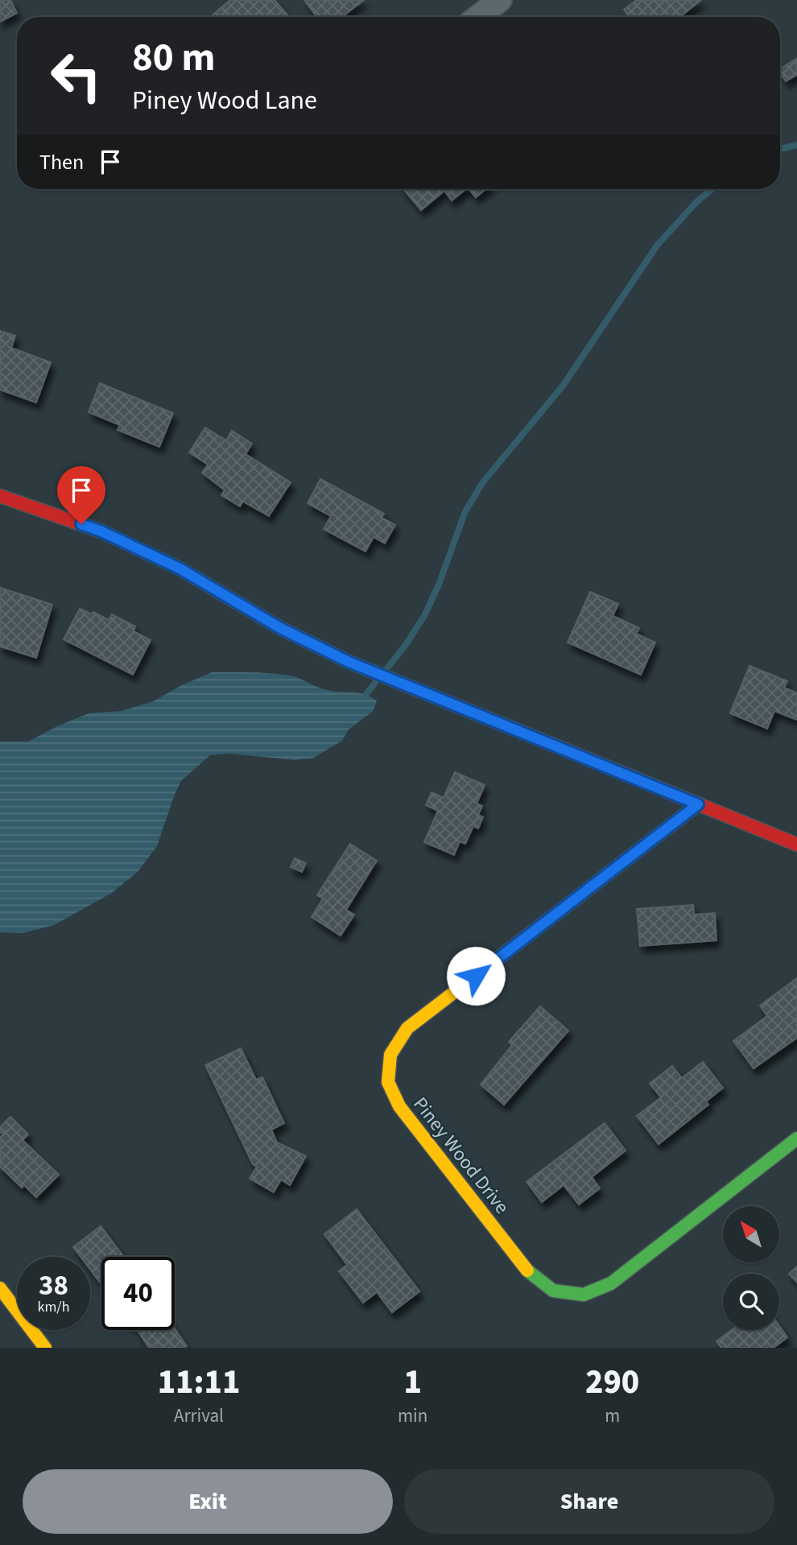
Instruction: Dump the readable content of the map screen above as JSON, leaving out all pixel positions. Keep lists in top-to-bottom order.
{
  "streets": {
    "street": ["Piney Wood Drive"]
  },
  "north": "top left",
  "page": {
    "turn": ["80 m", "Piney Wood Lane"],
    "then": "Then",
    "speed": "38 km/h",
    "limit": "40",
    "eta": [
      "11:11",
      "Arrival",
      "1",
      "min",
      "290",
      "m"
    ],
    "buttons": ["Exit", "Share"]
  }
}
